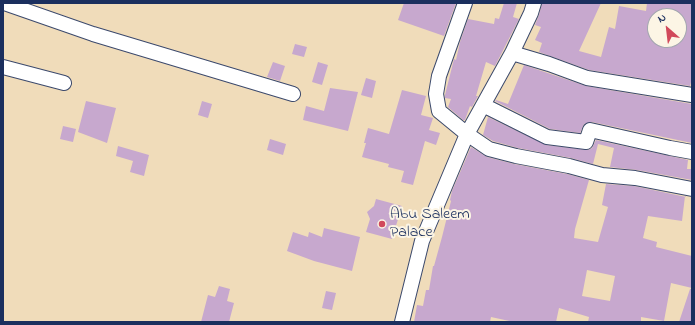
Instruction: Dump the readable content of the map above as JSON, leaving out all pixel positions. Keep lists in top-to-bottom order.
{
  "places": ["Abu Saleem Palace"],
  "north": "top left"
}
